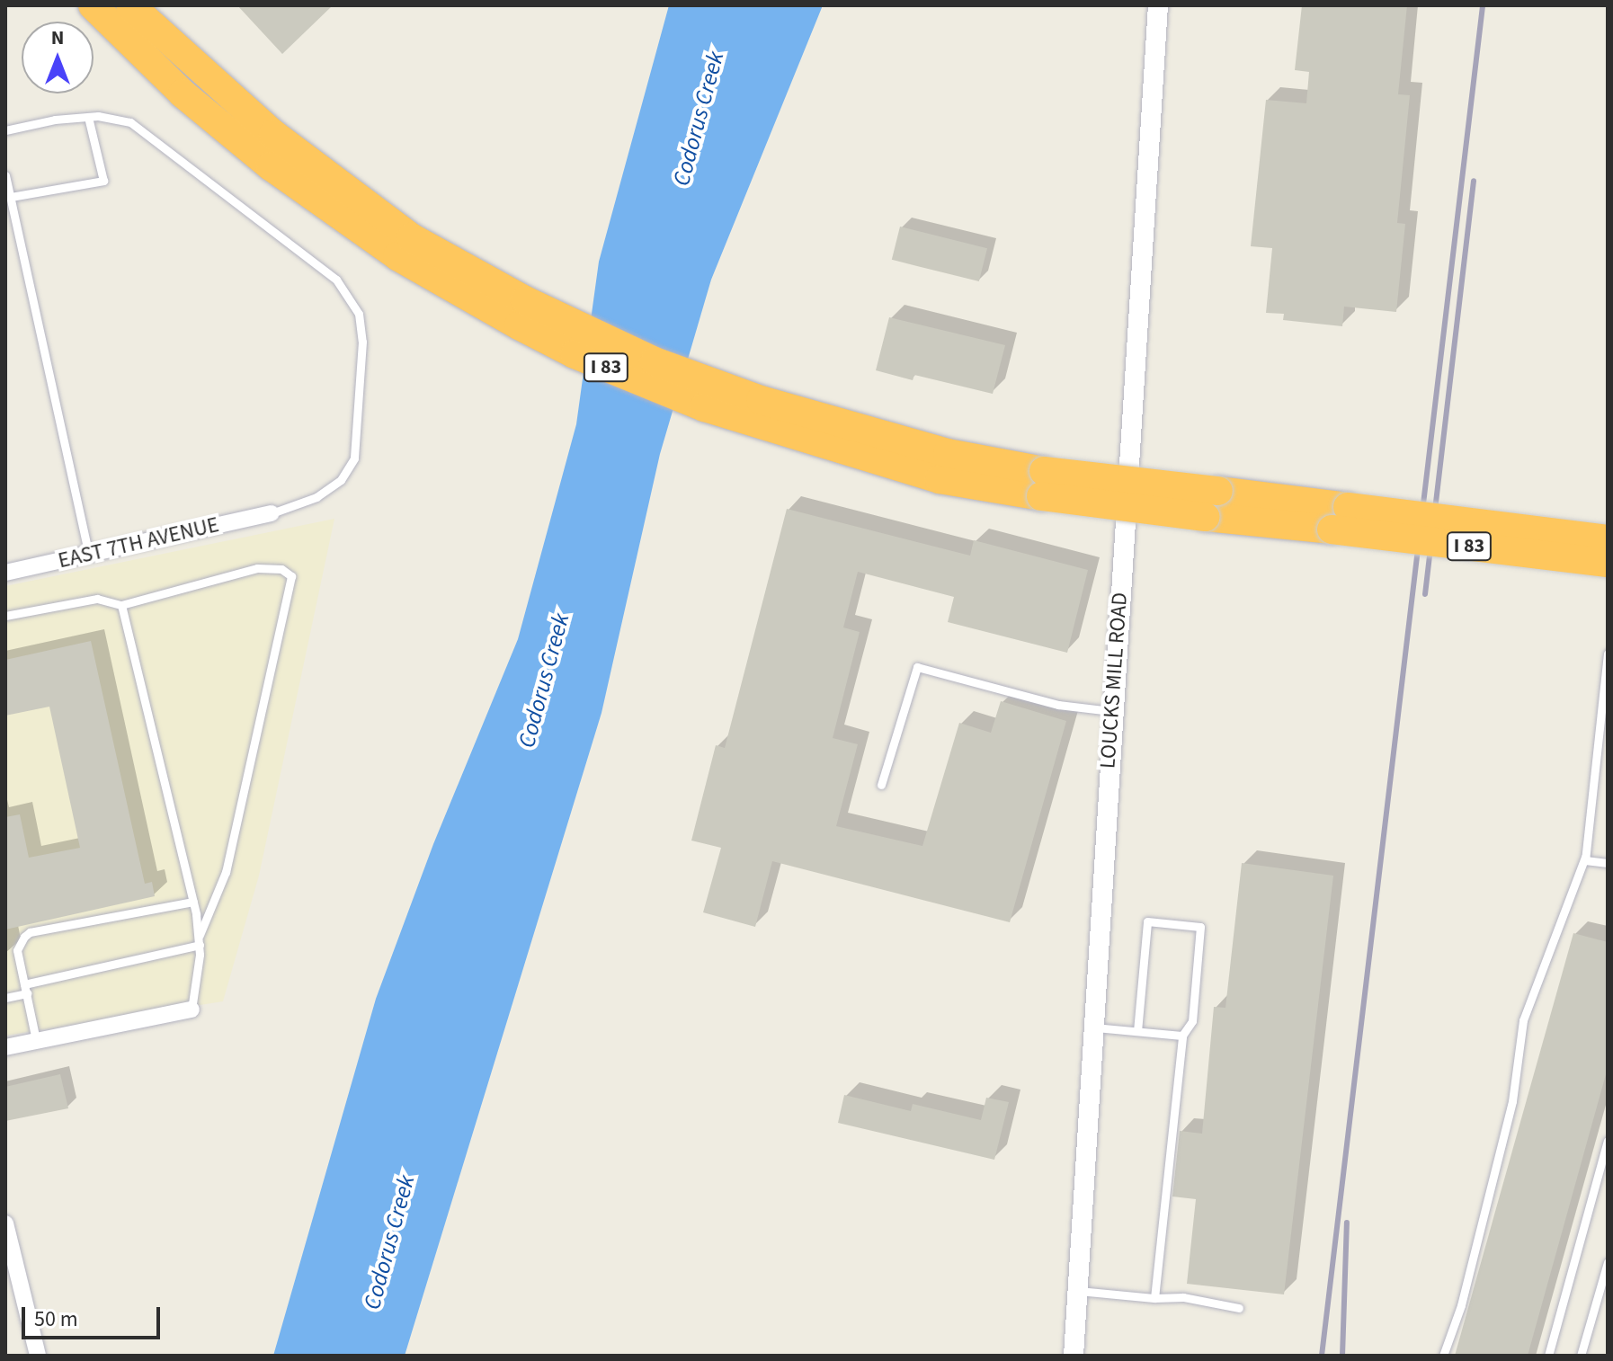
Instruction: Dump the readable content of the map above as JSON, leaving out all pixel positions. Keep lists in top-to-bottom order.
{
  "streets": {
    "highway": ["I 83"],
    "street": ["EAST 7TH AVENUE", "LOUCKS MILL ROAD"]
  },
  "water": ["Codorus Creek"],
  "scale_bar": "50 m",
  "north": "top"
}
